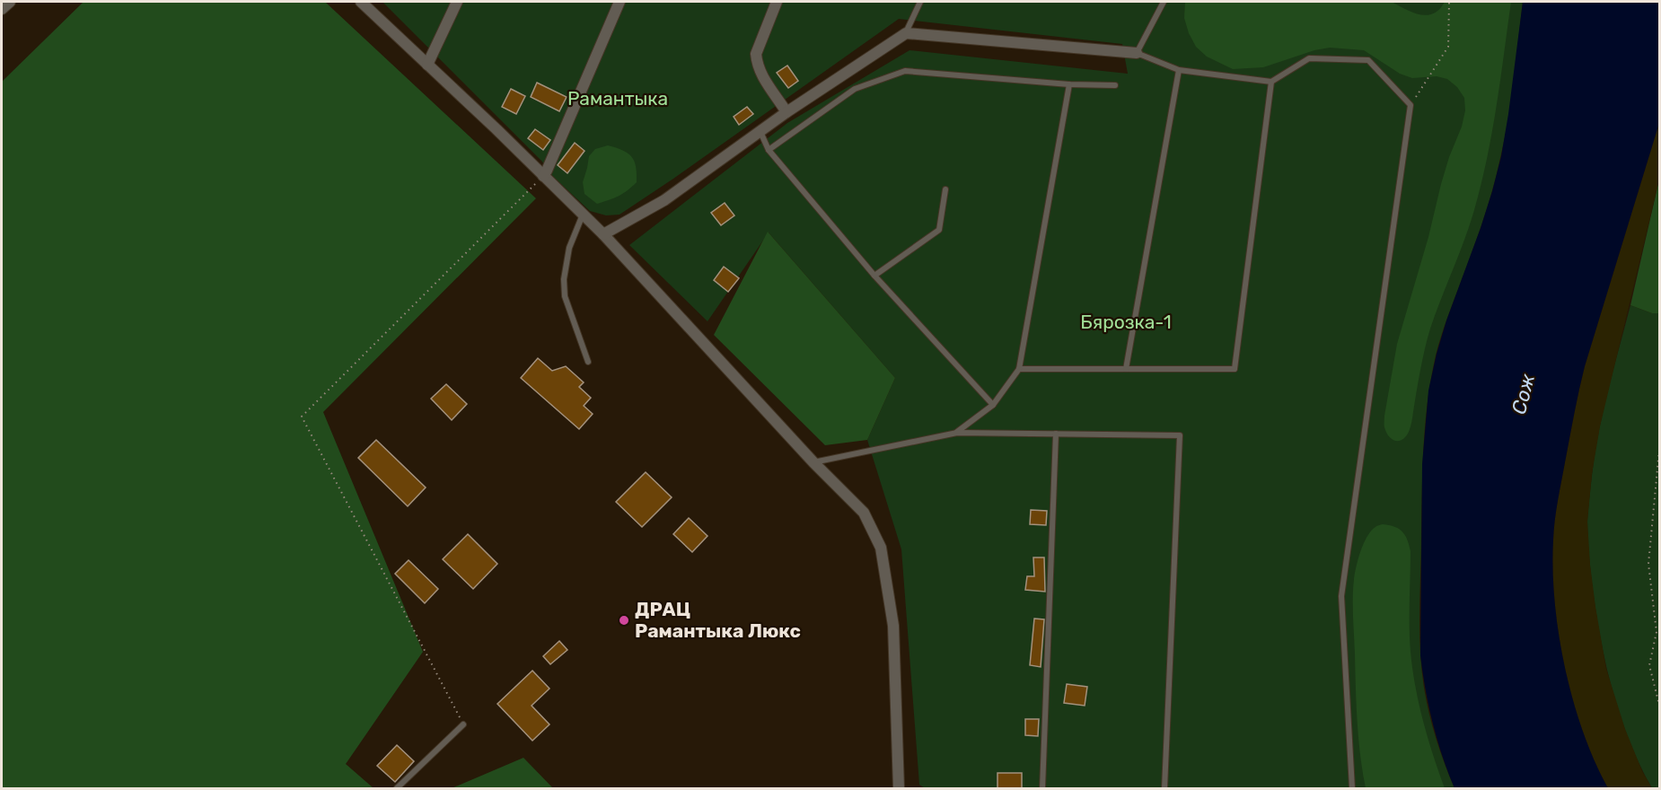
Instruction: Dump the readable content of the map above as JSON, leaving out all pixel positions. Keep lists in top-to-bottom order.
{
  "water": ["Сож"],
  "parks": ["Рамантыка", "Бярозка-1"],
  "places": ["ДРАЦ Рамантыка Люкс"]
}
